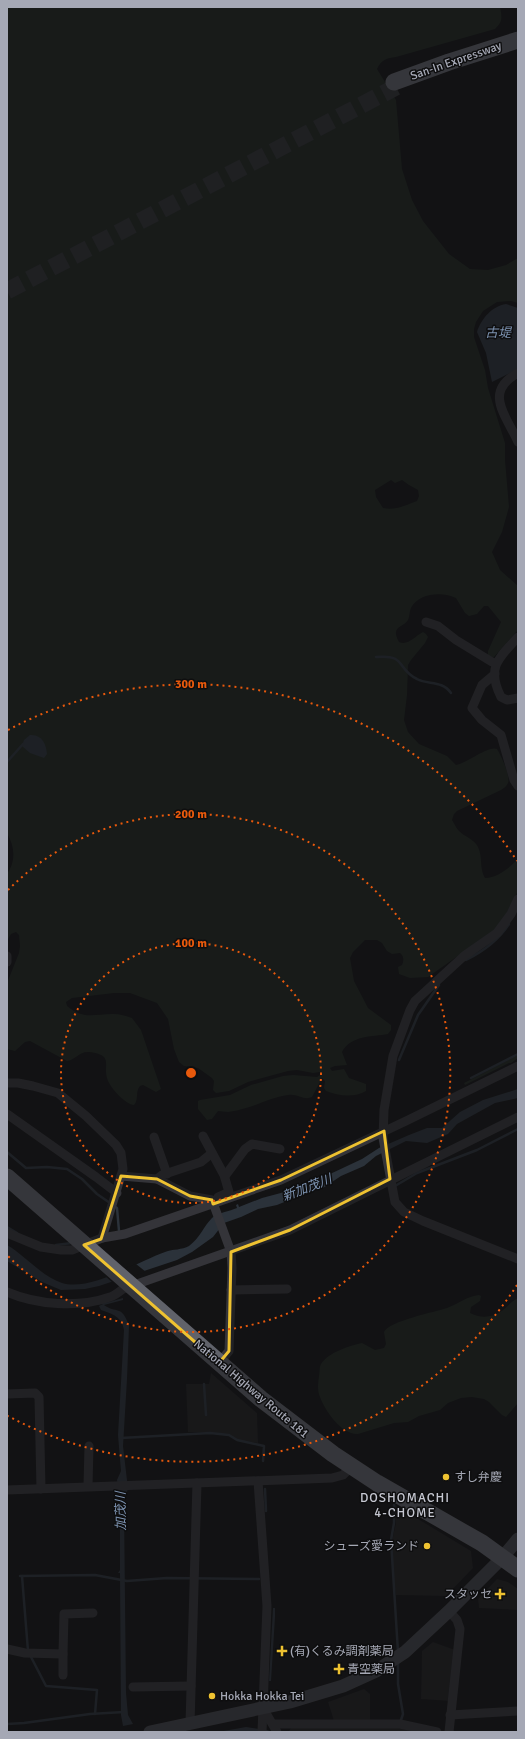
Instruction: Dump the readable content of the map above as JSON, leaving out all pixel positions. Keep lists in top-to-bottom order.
{
  "streets": {
    "highway": ["San-In Expressway", "National Highway Route 181"]
  },
  "districts": ["DOSHOMACHI 4-CHOME"],
  "water": ["古堤", "新加茂川", "加茂川"],
  "places": {
    "other": ["すし弁慶", "シューズ愛ランド", "Hokka Hokka Tei"],
    "health": ["スタッセ", "(有)くるみ調剤薬局", "青空薬局"]
  },
  "rings": ["300 m", "200 m", "100 m"]
}
